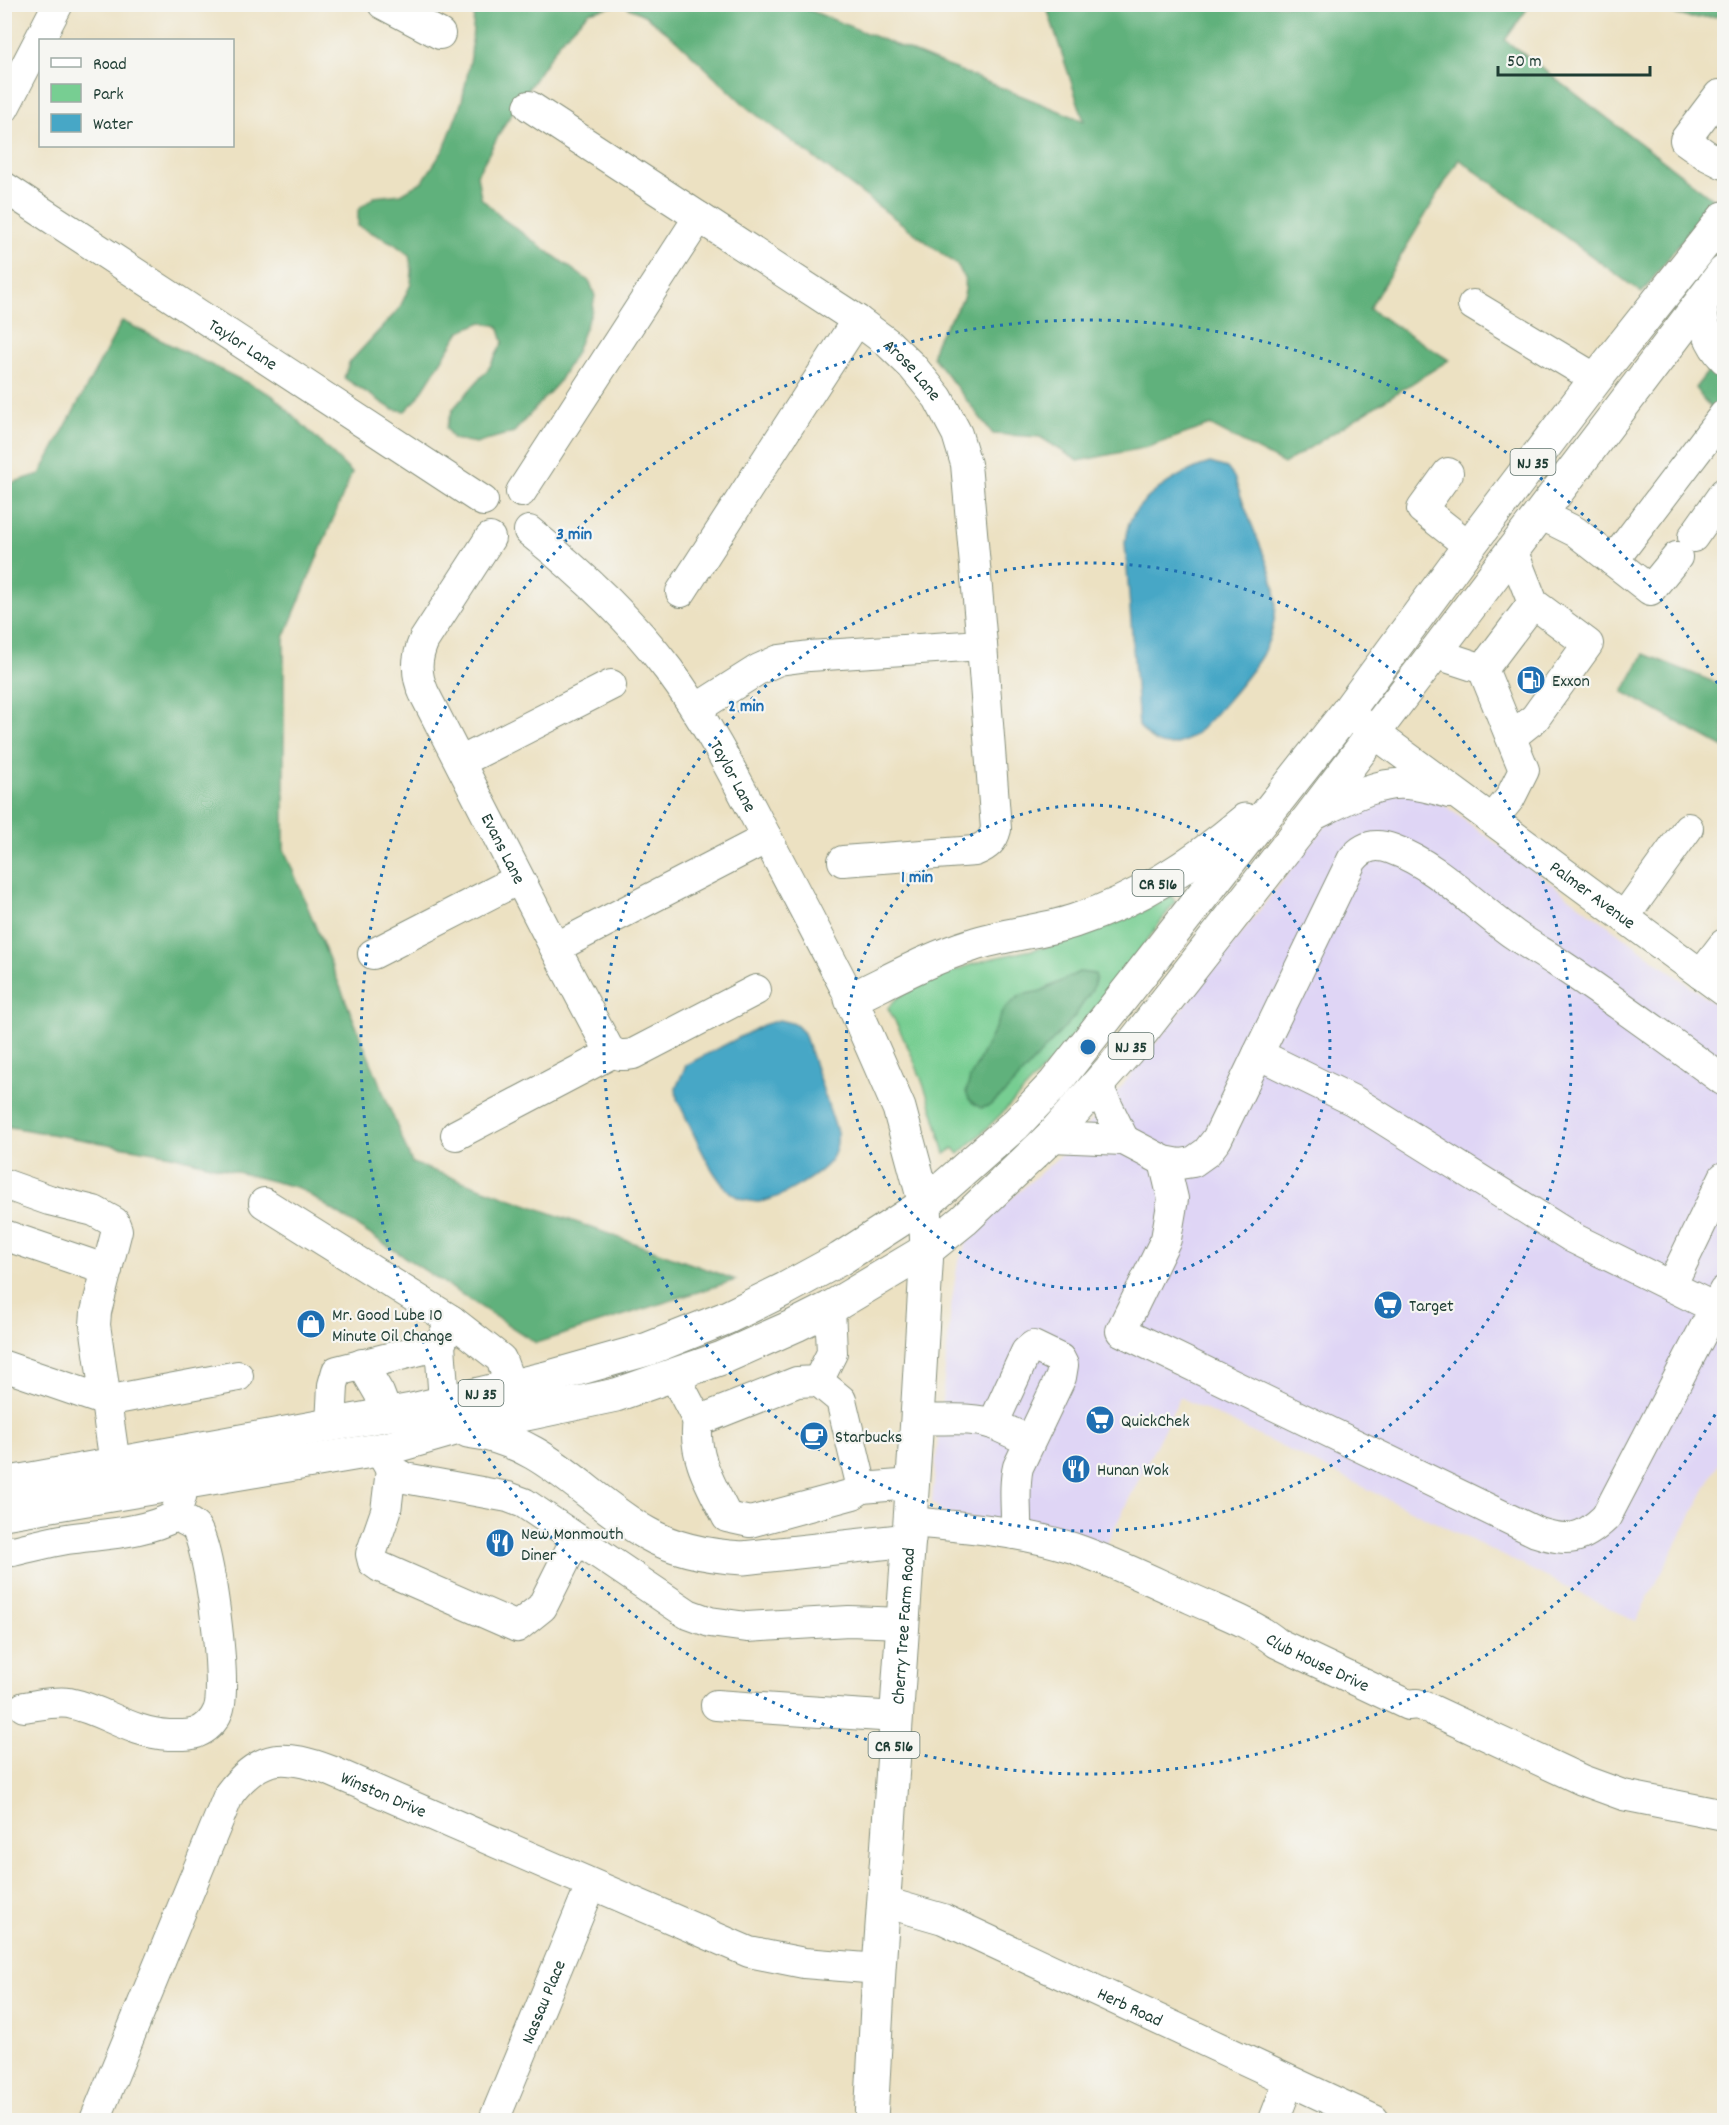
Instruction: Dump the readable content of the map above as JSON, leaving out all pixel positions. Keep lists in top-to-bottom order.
{
  "streets": {
    "main road": ["NJ 35", "CR 516", "Cherry Tree Farm Road"],
    "street": [
      "Taylor Lane",
      "Arose Lane",
      "Evans Lane",
      "Palmer Avenue",
      "Club House Drive",
      "Winston Drive",
      "Nassau Place",
      "Herb Road"
    ]
  },
  "crossings": [
    ["Taylor Lane", "Evans Lane"],
    ["Taylor Lane", "CR 516"],
    ["NJ 35", "CR 516"],
    ["NJ 35", "Palmer Avenue"],
    ["NJ 35", "Cherry Tree Farm Road"],
    ["CR 516", "Cherry Tree Farm Road"],
    ["Cherry Tree Farm Road", "Club House Drive"],
    ["Cherry Tree Farm Road", "Winston Drive"],
    ["Cherry Tree Farm Road", "Herb Road"],
    ["Winston Drive", "Nassau Place"]
  ],
  "places": {
    "fuel station": ["Exxon"],
    "supermarket": ["Target", "QuickChek"],
    "shop": ["Mr. Good Lube 10 Minute Oil Change"],
    "cafe": ["Starbucks"],
    "restaurant": ["Hunan Wok", "New Monmouth Diner"]
  },
  "legend": ["Road", "Park", "Water"],
  "scale_bar": "50 m",
  "rings": ["3 min", "2 min", "1 min"]
}
